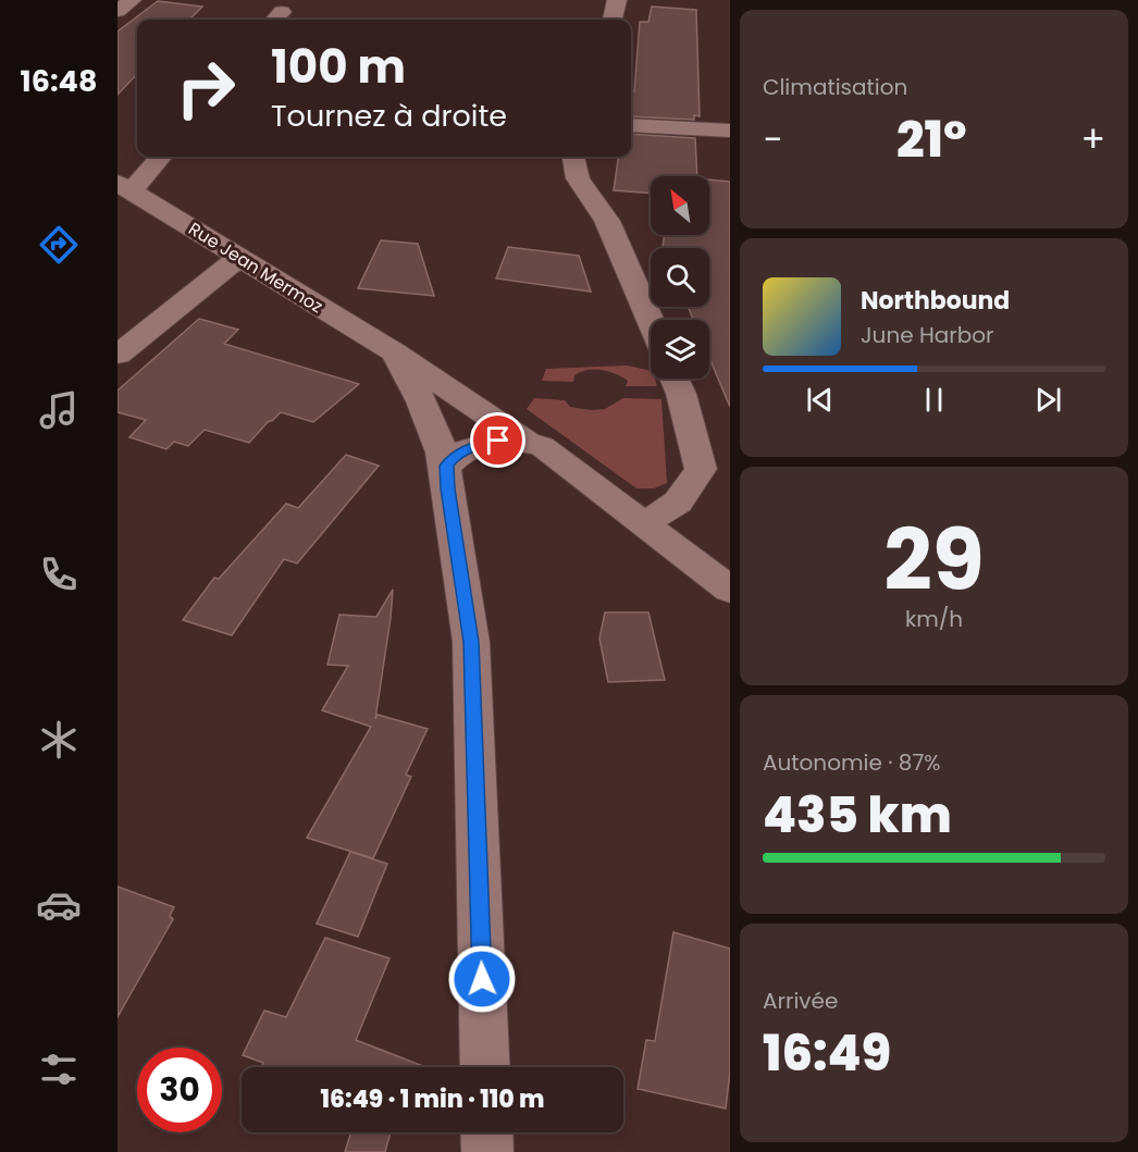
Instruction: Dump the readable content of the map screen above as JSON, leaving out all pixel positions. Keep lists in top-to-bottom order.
{
  "streets": {
    "street": ["Rue Jean Mermoz"]
  },
  "north": "top left",
  "page": {
    "tabs": "16:48",
    "tile": [
      "Climatisation",
      ["29", "km/h"],
      ["Autonomie · 87%", "435 km"],
      ["Arrivée", "16:49"]
    ],
    "turn": ["100 m", "Tournez à droite"],
    "heat": ["−", "21°", "+"],
    "song": ["Northbound", "June Harbor"],
    "limit": "30",
    "trip": "16:49 · 1 min · 110 m"
  }
}
